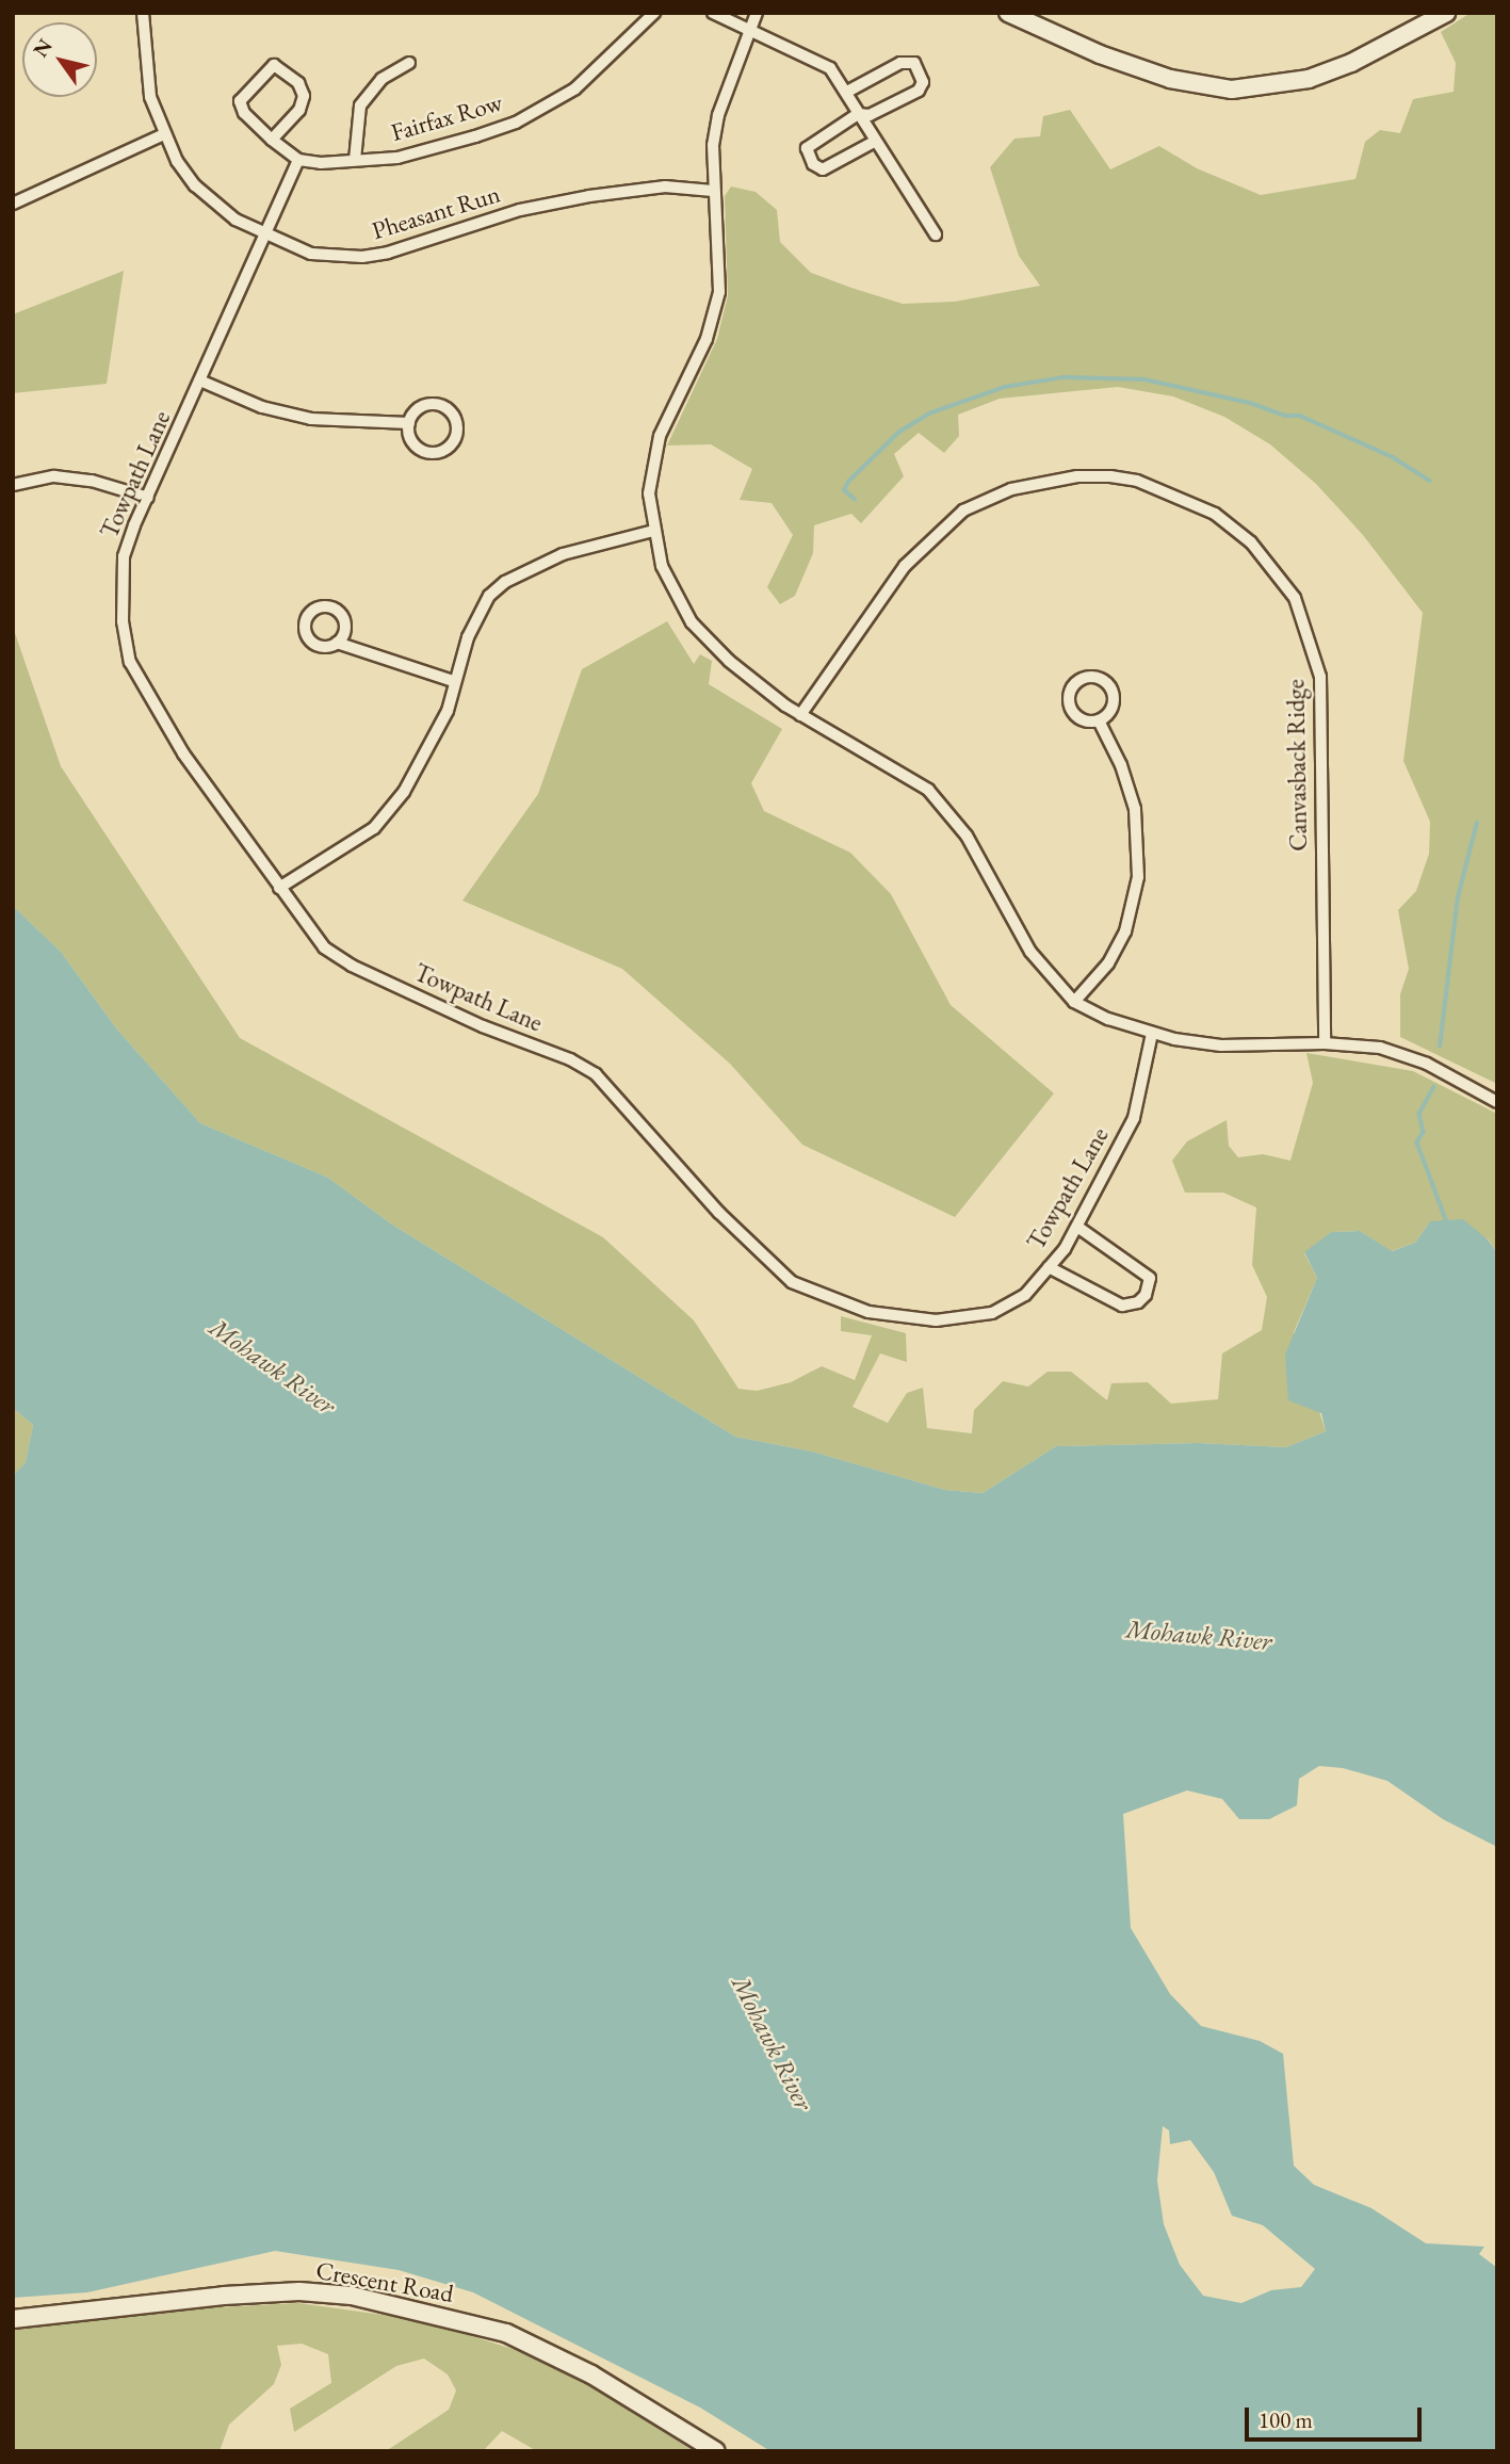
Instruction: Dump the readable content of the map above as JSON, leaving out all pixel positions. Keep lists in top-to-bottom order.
{
  "streets": {
    "street": [
      "Fairfax Row",
      "Pheasant Run",
      "Towpath Lane",
      "Canvasback Ridge",
      "Crescent Road"
    ]
  },
  "crossings": [
    ["Pheasant Run", "Towpath Lane"]
  ],
  "water": ["Mohawk River"],
  "scale_bar": "100 m",
  "north": "top left"
}
